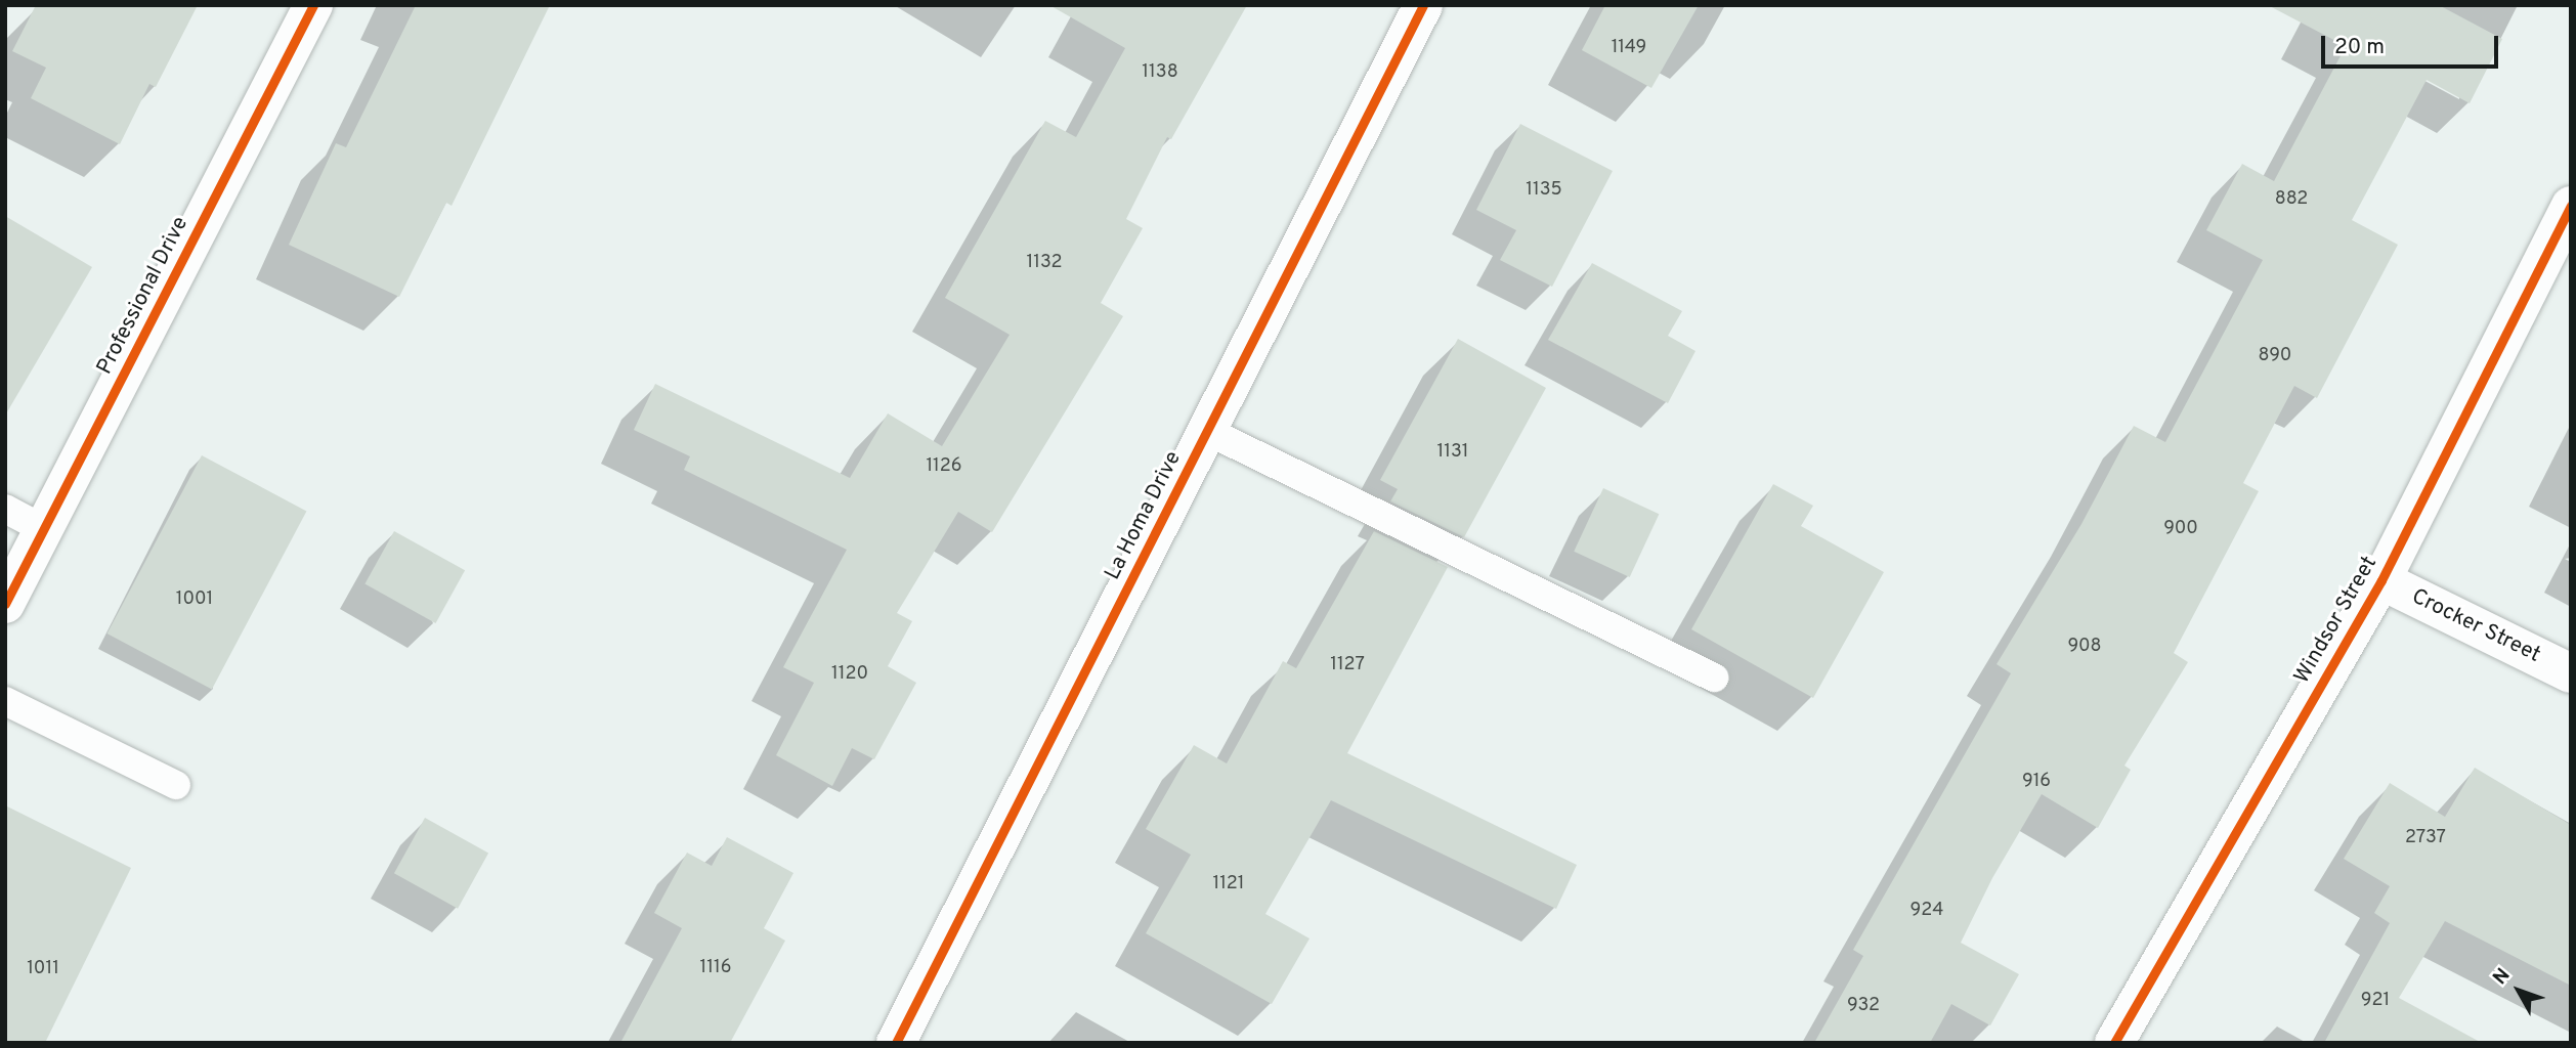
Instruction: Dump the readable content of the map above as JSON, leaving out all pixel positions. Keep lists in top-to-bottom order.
{
  "streets": {
    "street": [
      "Professional Drive",
      "La Homa Drive",
      "Windsor Street",
      "Crocker Street"
    ]
  },
  "crossings": [
    ["Windsor Street", "Crocker Street"]
  ],
  "house_numbers": [
    "1149",
    "1138",
    "1135",
    "882",
    "1132",
    "890",
    "1131",
    "1126",
    "900",
    "1001",
    "908",
    "1127",
    "1120",
    "916",
    "2737",
    "1121",
    "924",
    "1116",
    "1011",
    "921",
    "932"
  ],
  "scale_bar": "20 m",
  "north": "top left"
}
